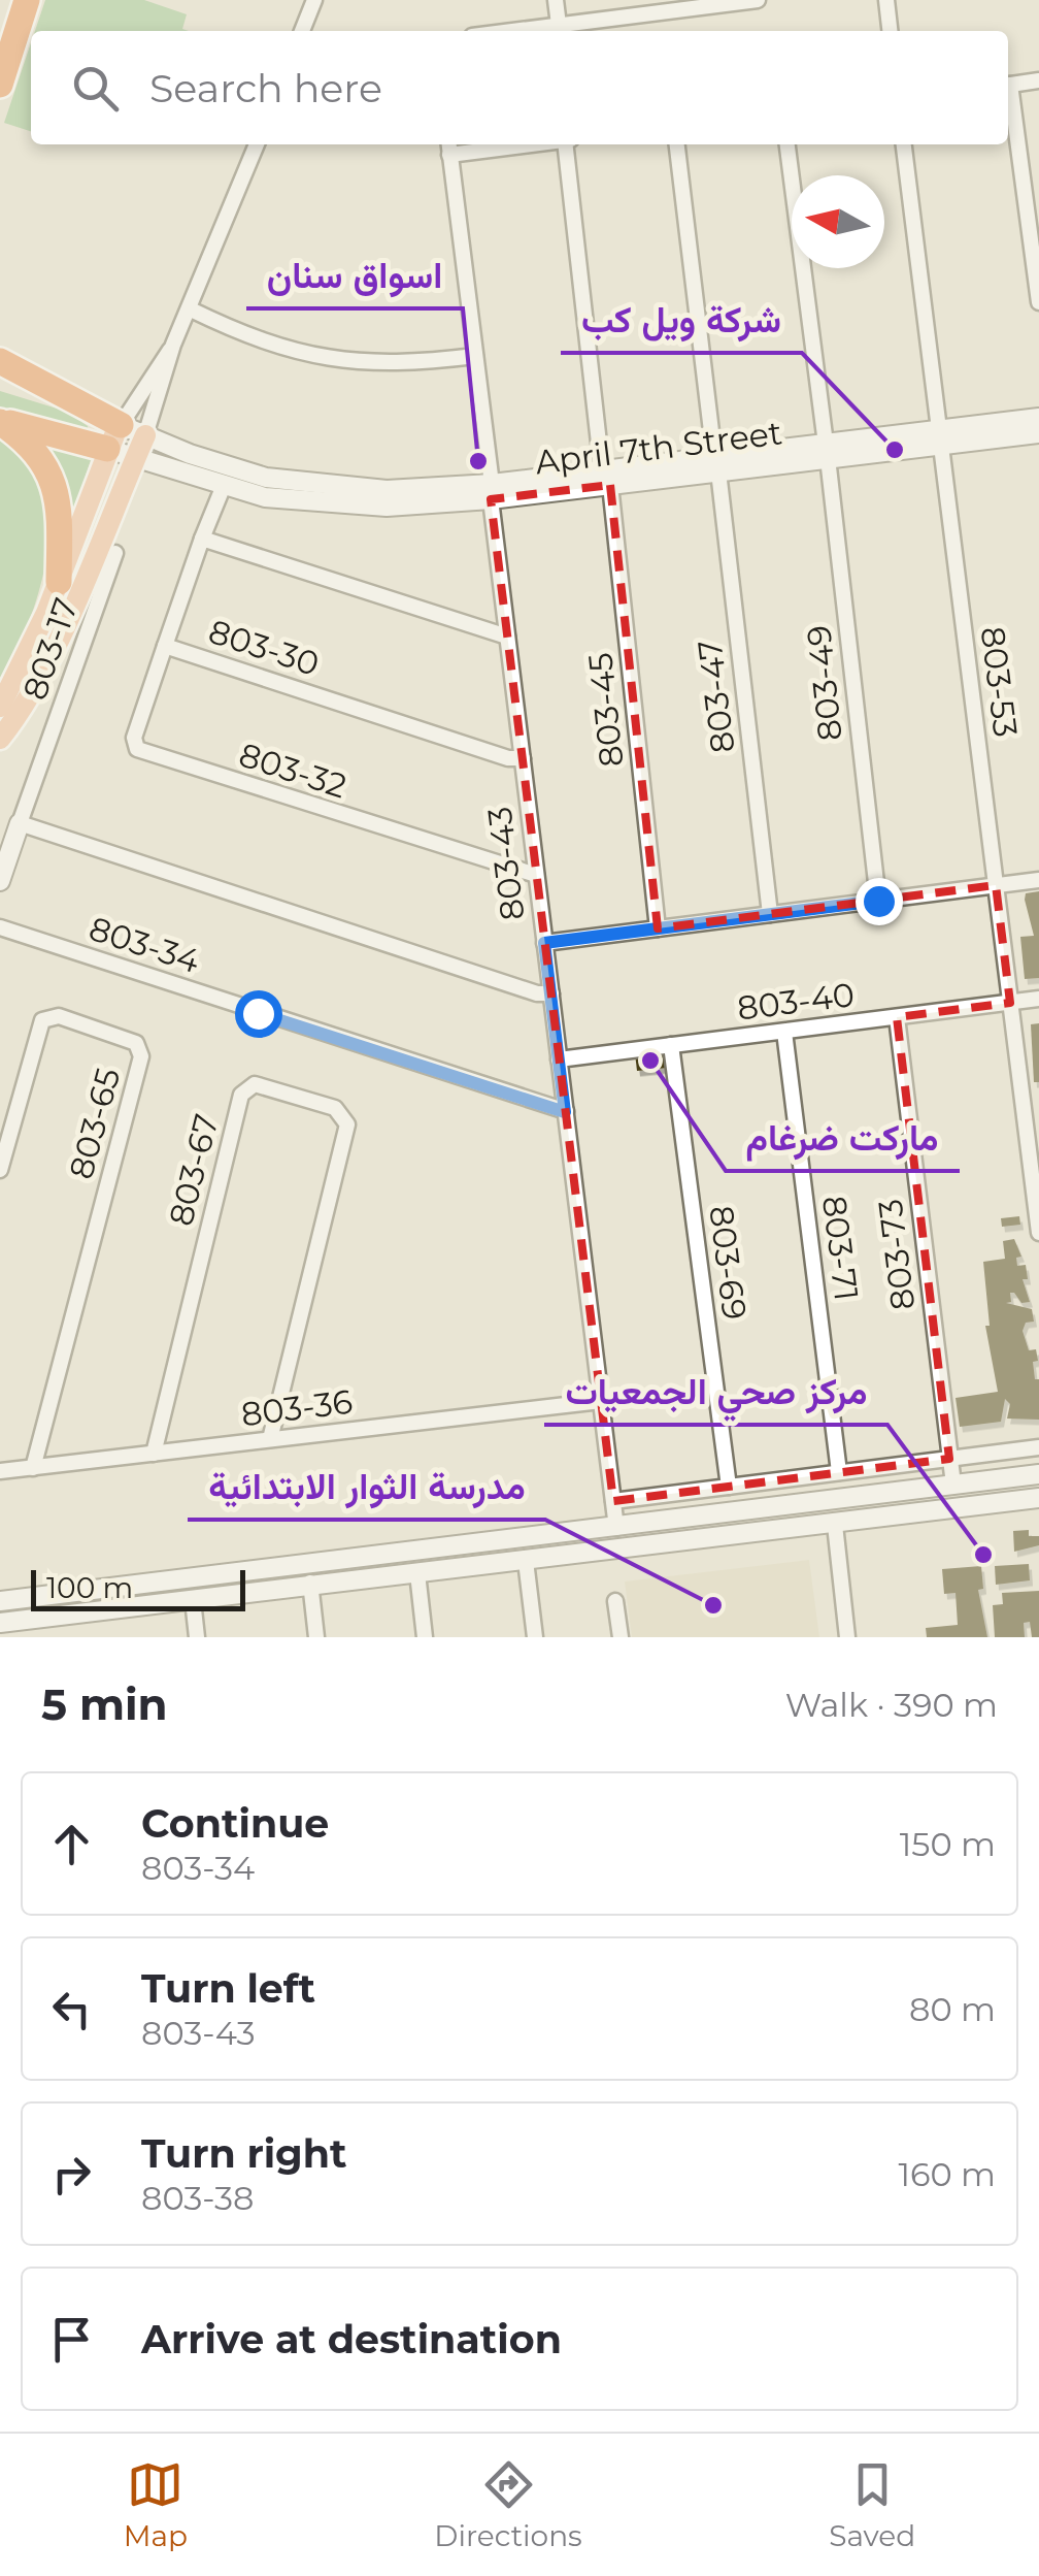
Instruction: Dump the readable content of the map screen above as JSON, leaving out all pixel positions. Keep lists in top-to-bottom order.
{
  "streets": {
    "street": [
      "April 7th Street",
      "803-30",
      "803-17",
      "803-53",
      "803-49",
      "803-47",
      "803-45",
      "803-32",
      "803-43",
      "803-34",
      "803-40",
      "803-65",
      "803-67",
      "803-71",
      "803-73",
      "803-69",
      "803-36"
    ]
  },
  "crossings": [
    ["April 7th Street", "803-30"],
    ["April 7th Street", "803-53"],
    ["April 7th Street", "803-49"],
    ["April 7th Street", "803-47"],
    ["April 7th Street", "803-45"],
    ["April 7th Street", "803-43"],
    ["803-30", "803-32"],
    ["803-30", "803-43"],
    ["803-53", "803-40"],
    ["803-32", "803-43"],
    ["803-43", "803-34"],
    ["803-43", "803-40"],
    ["803-43", "803-36"],
    ["803-40", "803-71"],
    ["803-40", "803-73"],
    ["803-40", "803-69"],
    ["803-65", "803-36"],
    ["803-67", "803-36"]
  ],
  "places": [
    "شركة ويل كب",
    "اسواق سنان",
    "ماركت ضرغام",
    "مركز صحي الجمعيات",
    "مدرسة الثوار الابتدائية"
  ],
  "scale_bar": "100 m",
  "north": "left",
  "page": {
    "search": "Search here",
    "scale": "100 m",
    "heading": ["5 min", "Walk · 390 m"],
    "list": [
      ["Continue", "803-34", "150 m"],
      ["Turn left", "803-43", "80 m"],
      ["Turn right", "803-38", "160 m"],
      "Arrive at destination"
    ],
    "nav": ["Map", "Directions", "Saved"]
  }
}
